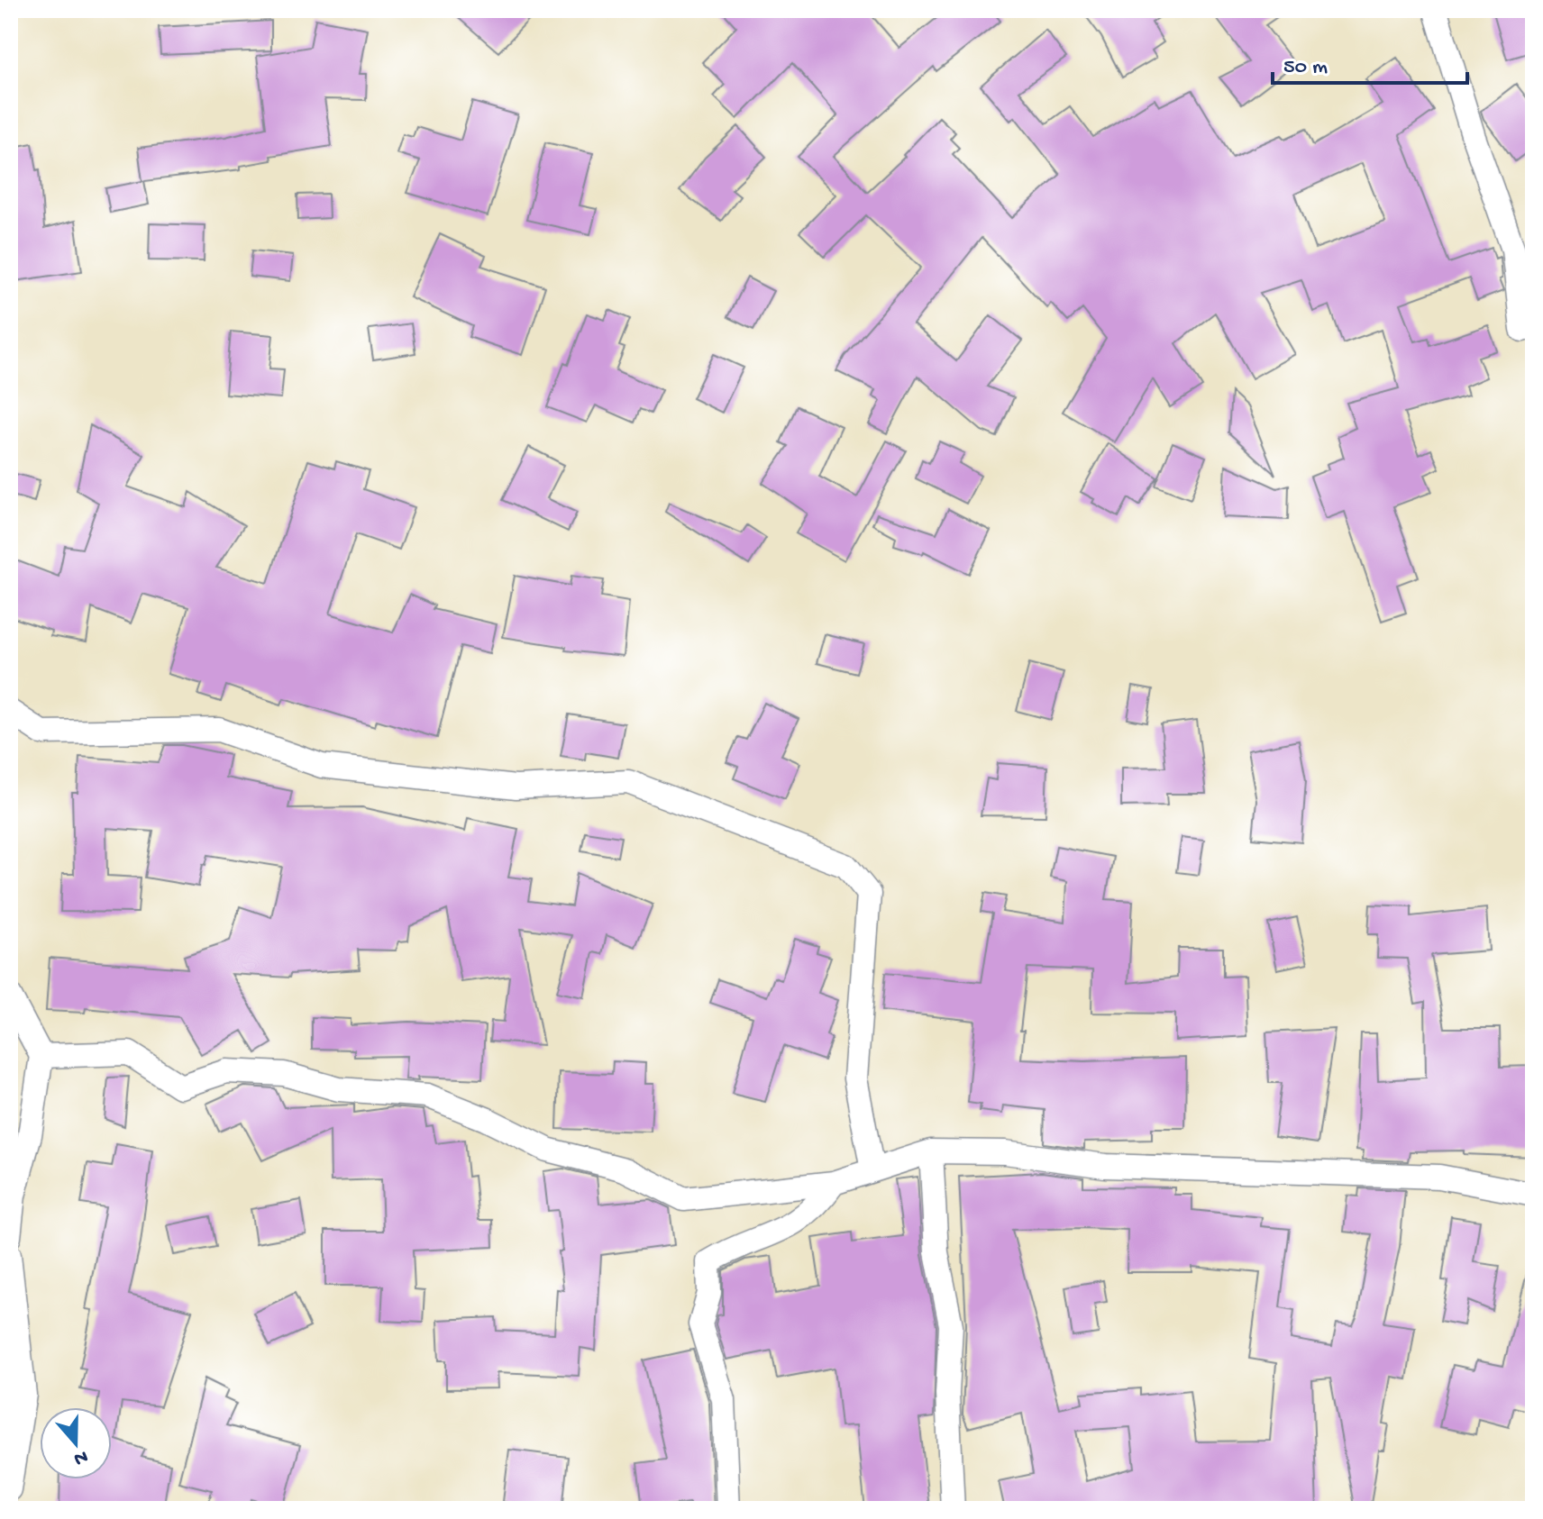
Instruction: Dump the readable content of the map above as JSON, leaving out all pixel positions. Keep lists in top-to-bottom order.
{
  "scale_bar": "50 m",
  "north": "bottom"
}
